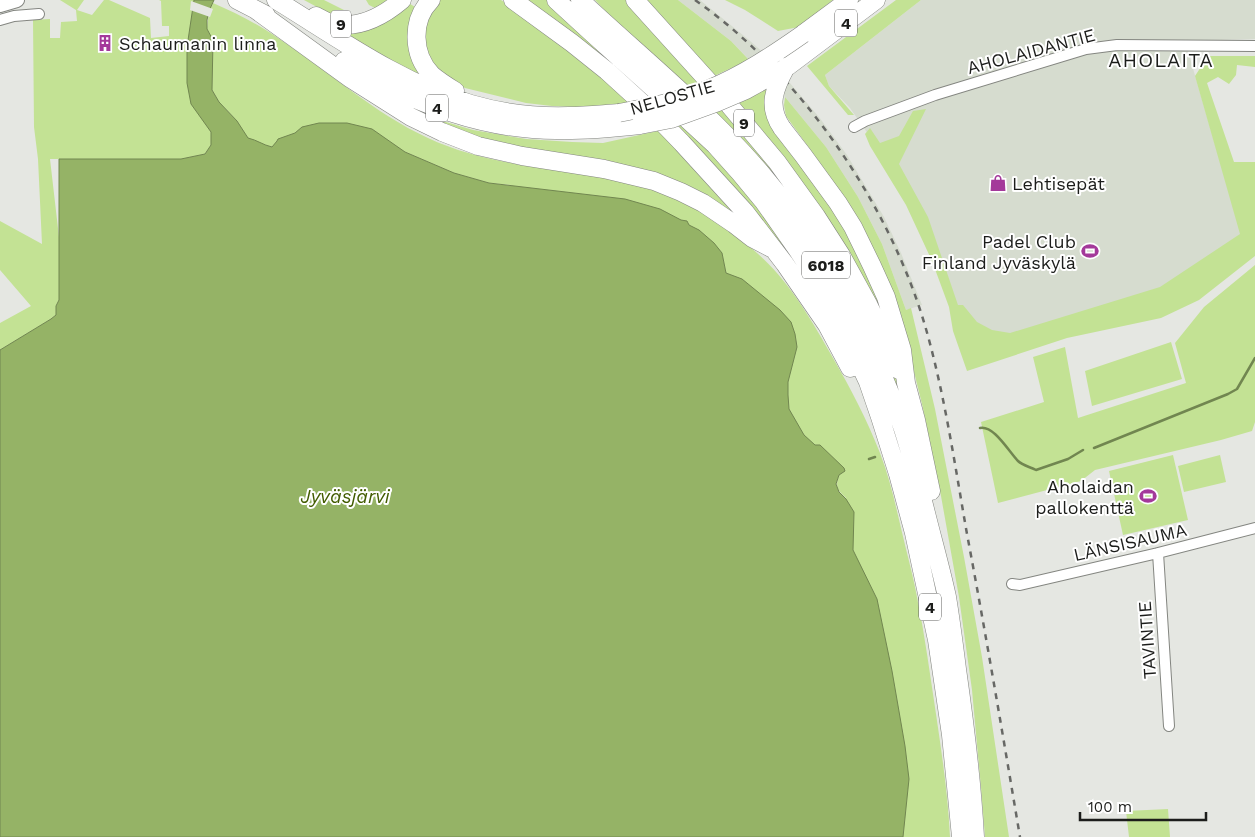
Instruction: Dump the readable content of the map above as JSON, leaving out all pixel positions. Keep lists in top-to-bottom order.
{
  "streets": {
    "highway": [
      "4",
      "9",
      "NELOSTIE",
      "6018"
    ],
    "street": ["AHOLAIDANTIE", "LÄNSISAUMA", "TAVINTIE"]
  },
  "crossings": [
    ["4", "9"],
    ["4", "NELOSTIE"],
    ["4", "6018"],
    ["9", "NELOSTIE"],
    ["LÄNSISAUMA", "TAVINTIE"]
  ],
  "districts": ["AHOLAITA"],
  "water": ["Jyväsjärvi"],
  "places": {
    "building": ["Schaumanin linna"],
    "shop": ["Lehtisepät"],
    "sports": ["Padel Club Finland Jyväskylä", "Aholaidan pallokenttä"]
  },
  "scale_bar": "100 m"
}
